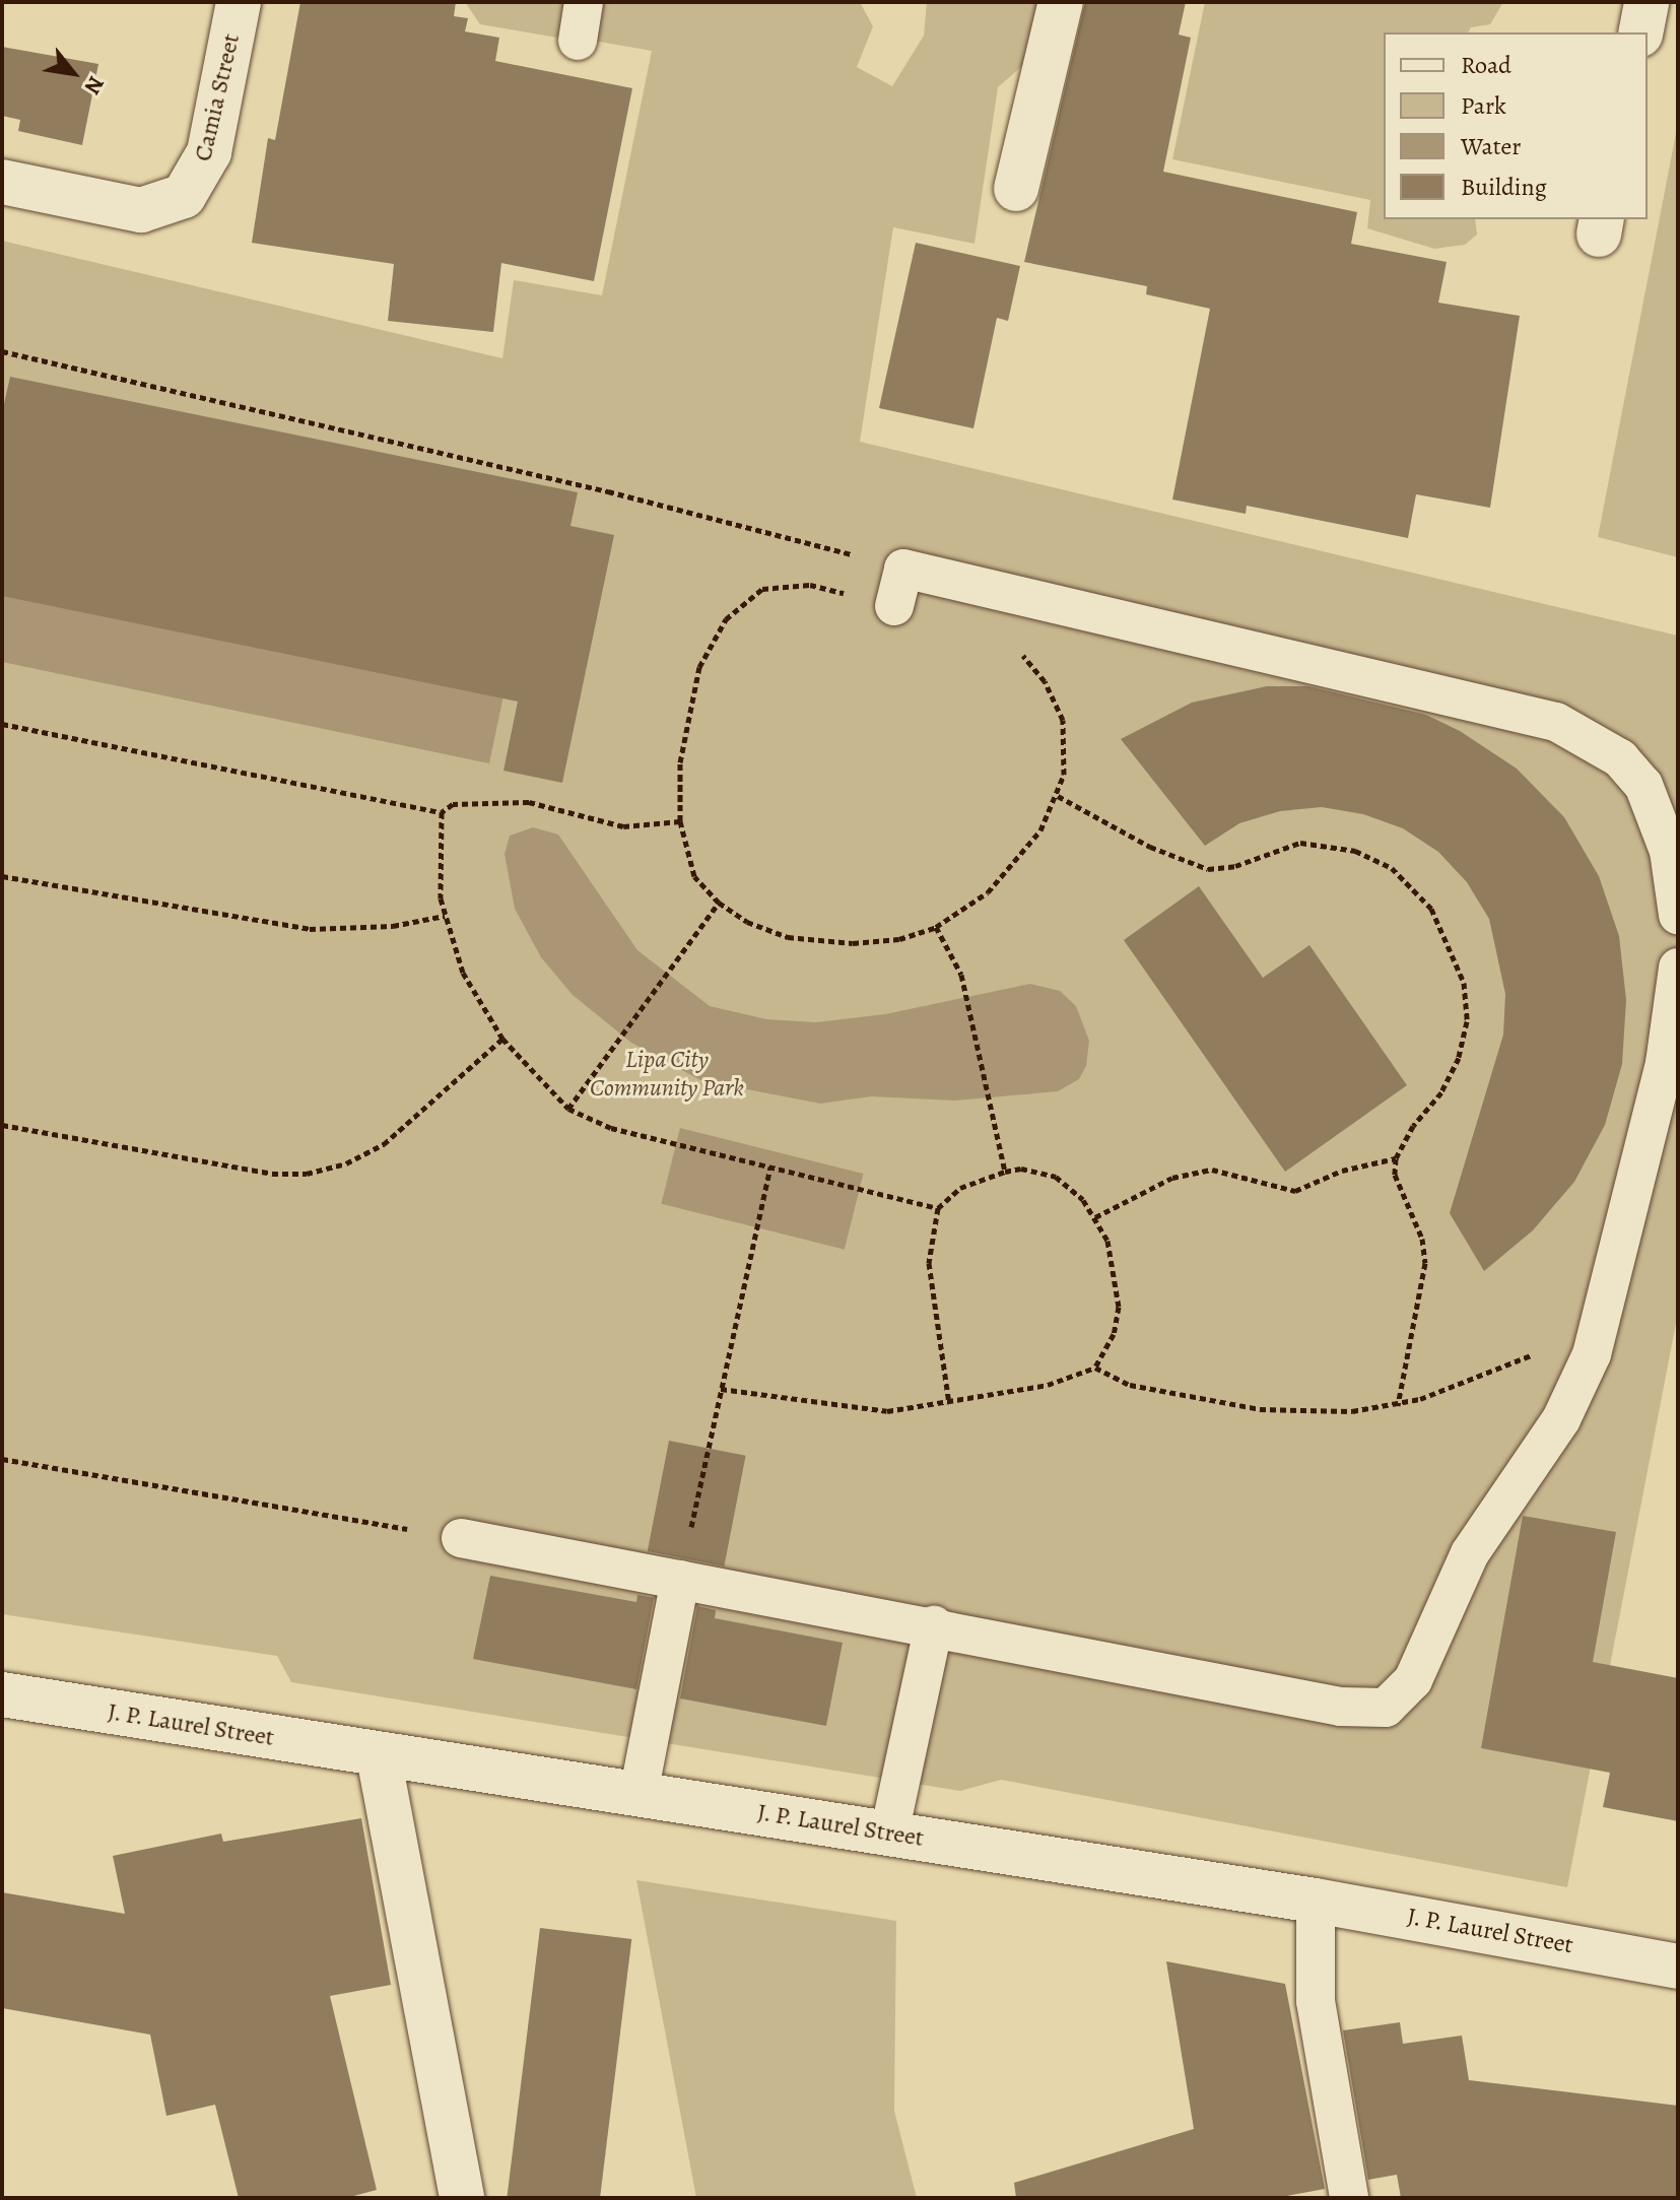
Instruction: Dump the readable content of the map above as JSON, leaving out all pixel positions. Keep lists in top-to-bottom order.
{
  "streets": {
    "street": ["Camia Street", "J. P. Laurel Street"]
  },
  "parks": ["Lipa City Community Park"],
  "legend": [
    "Road",
    "Park",
    "Water",
    "Building"
  ],
  "north": "bottom right"
}
